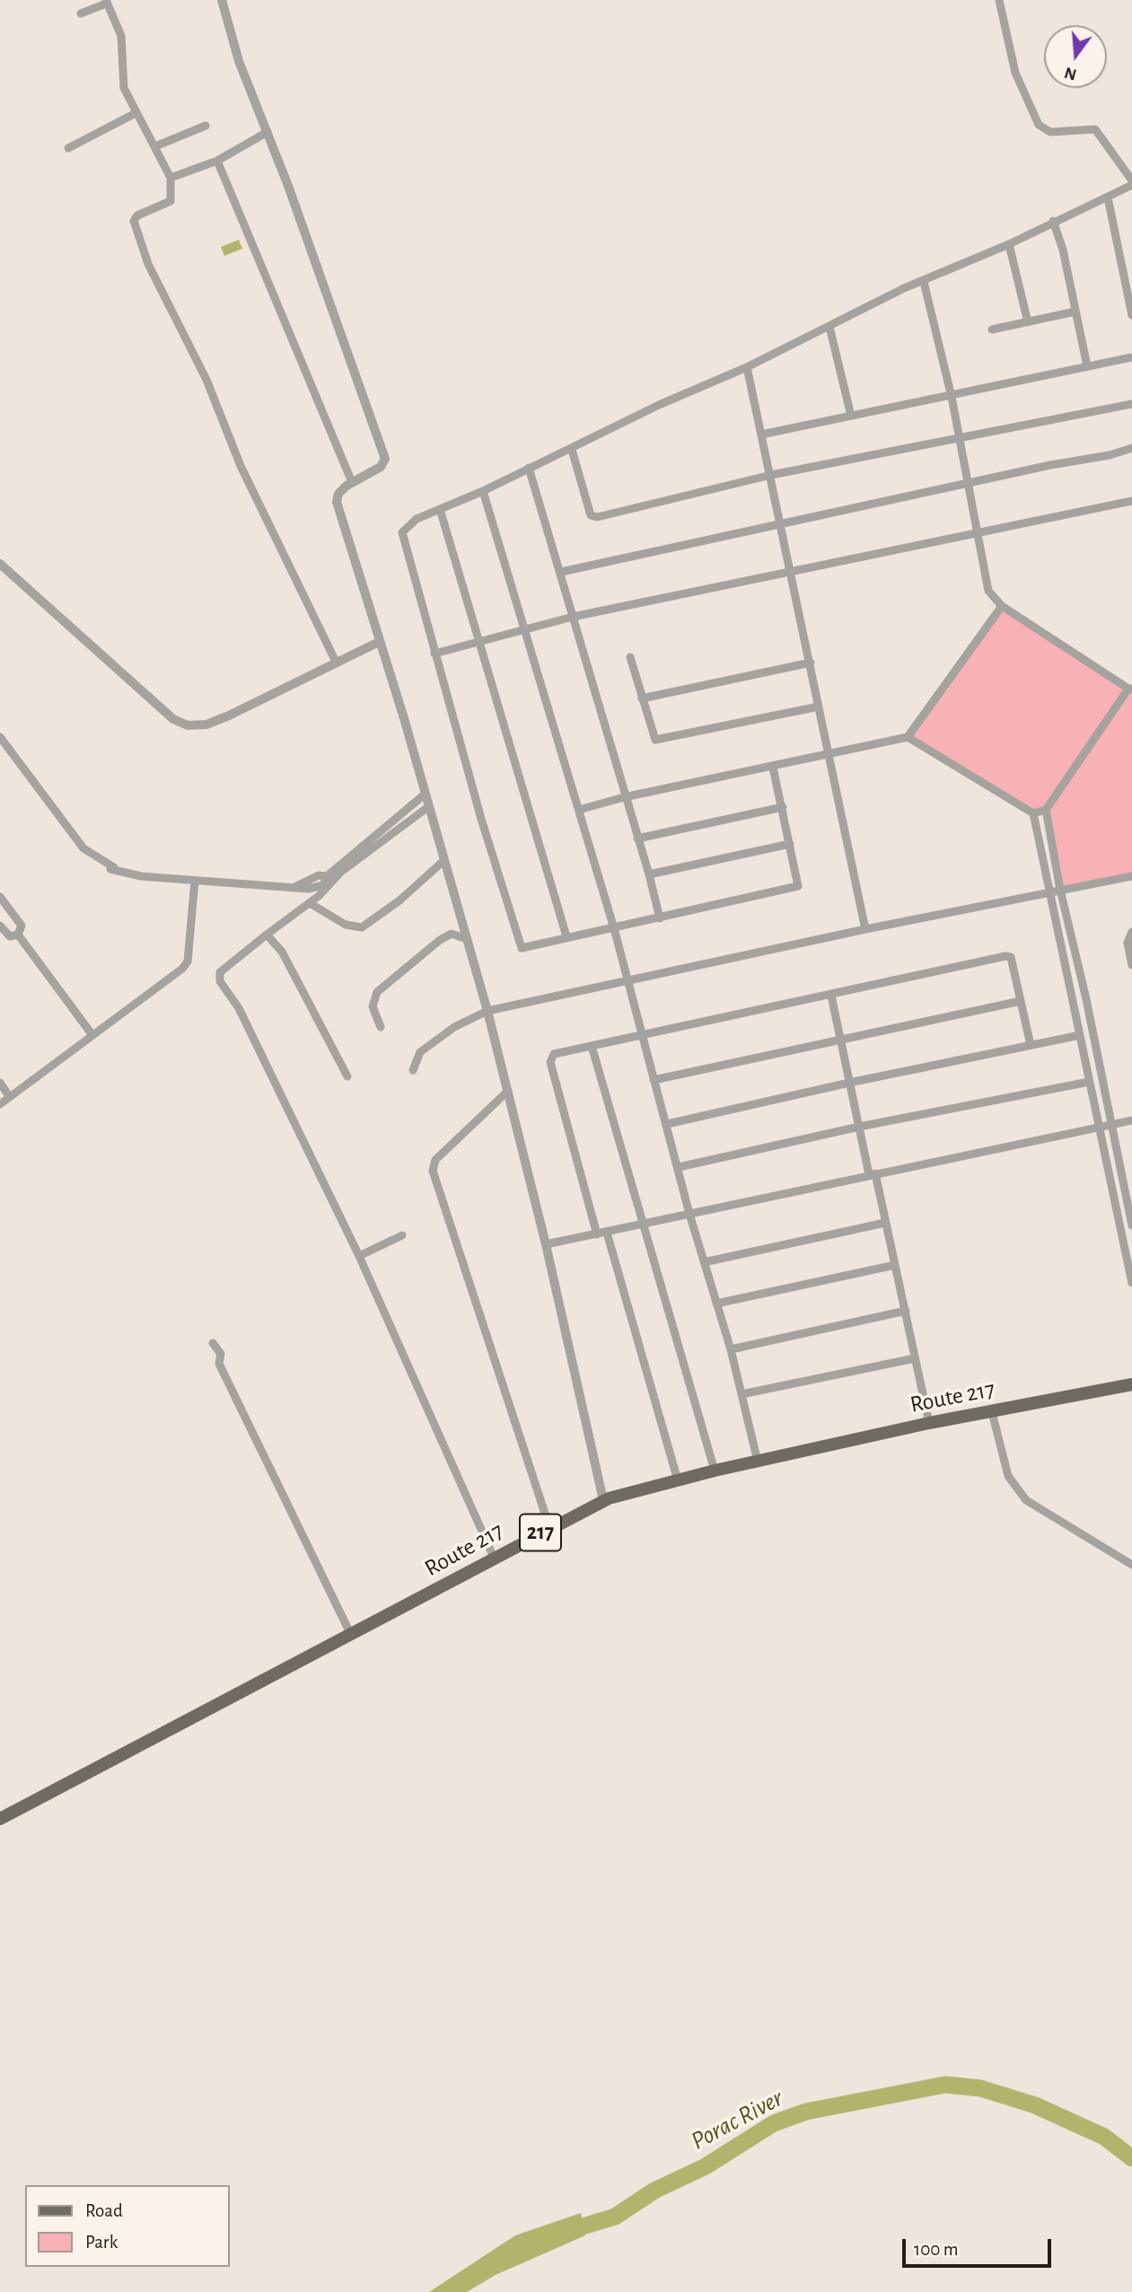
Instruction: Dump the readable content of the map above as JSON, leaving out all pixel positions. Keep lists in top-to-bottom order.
{
  "streets": {
    "main road": ["Route 217", "217"]
  },
  "water": ["Porac River"],
  "legend": ["Road", "Park"],
  "scale_bar": "100 m",
  "north": "bottom"
}
